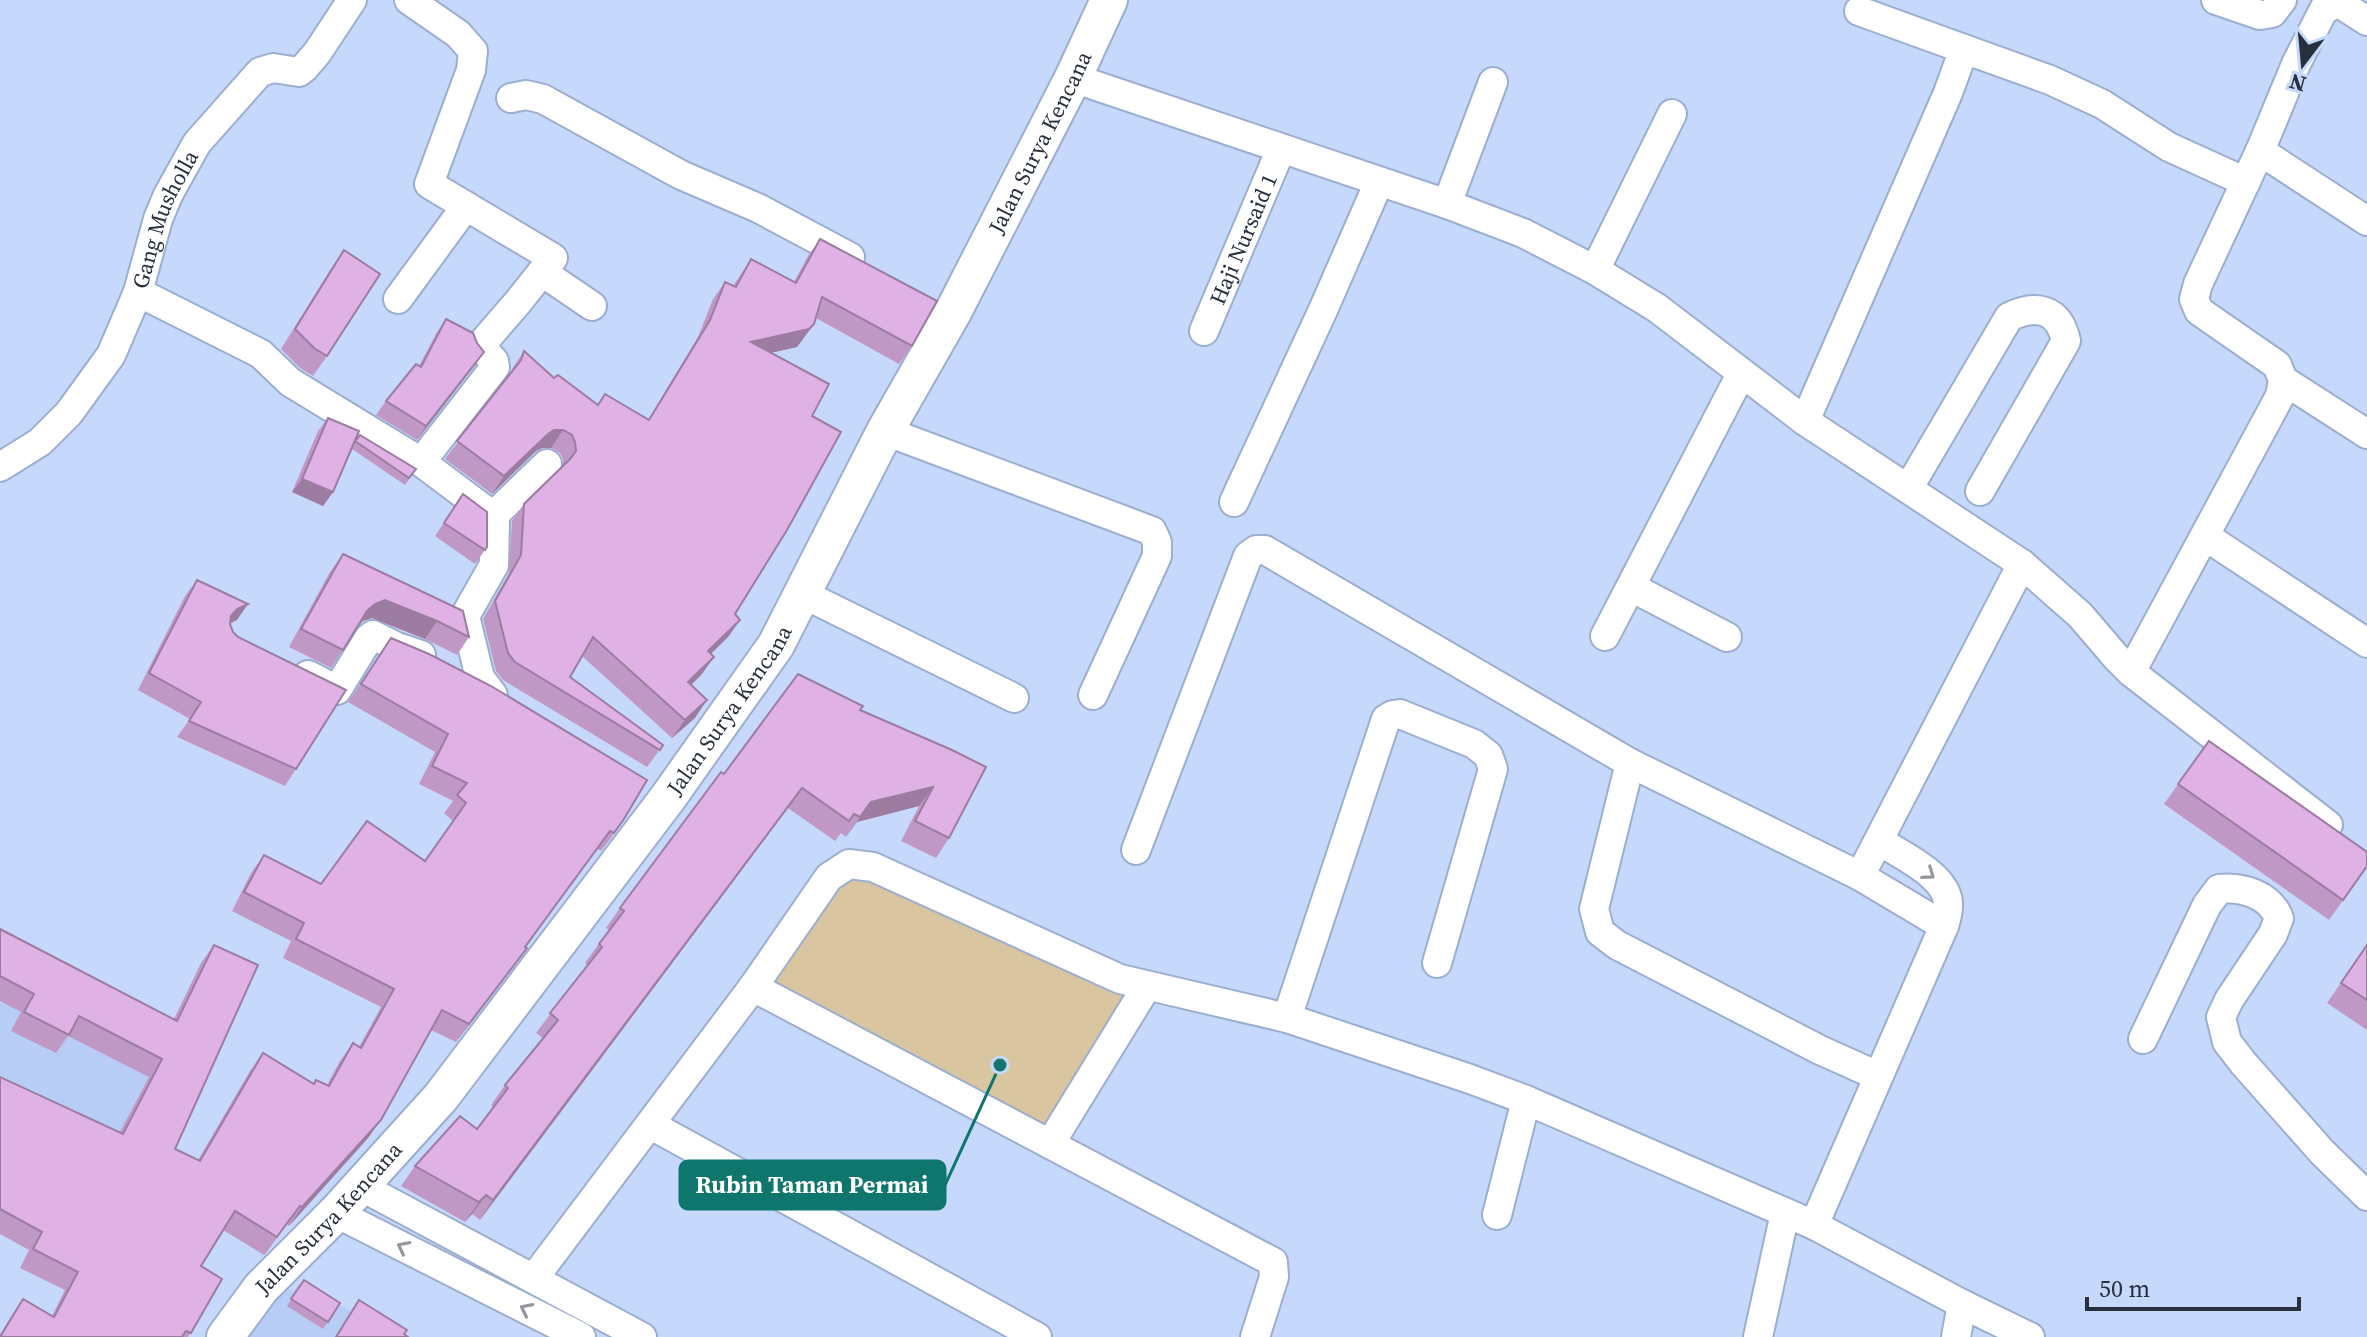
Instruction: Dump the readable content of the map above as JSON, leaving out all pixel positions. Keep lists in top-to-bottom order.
{
  "streets": {
    "main road": ["Jalan Surya Kencana"],
    "street": ["Gang Musholla", "Haji Nursaid 1"]
  },
  "places": ["Rubin Taman Permai"],
  "scale_bar": "50 m",
  "north": "bottom"
}
